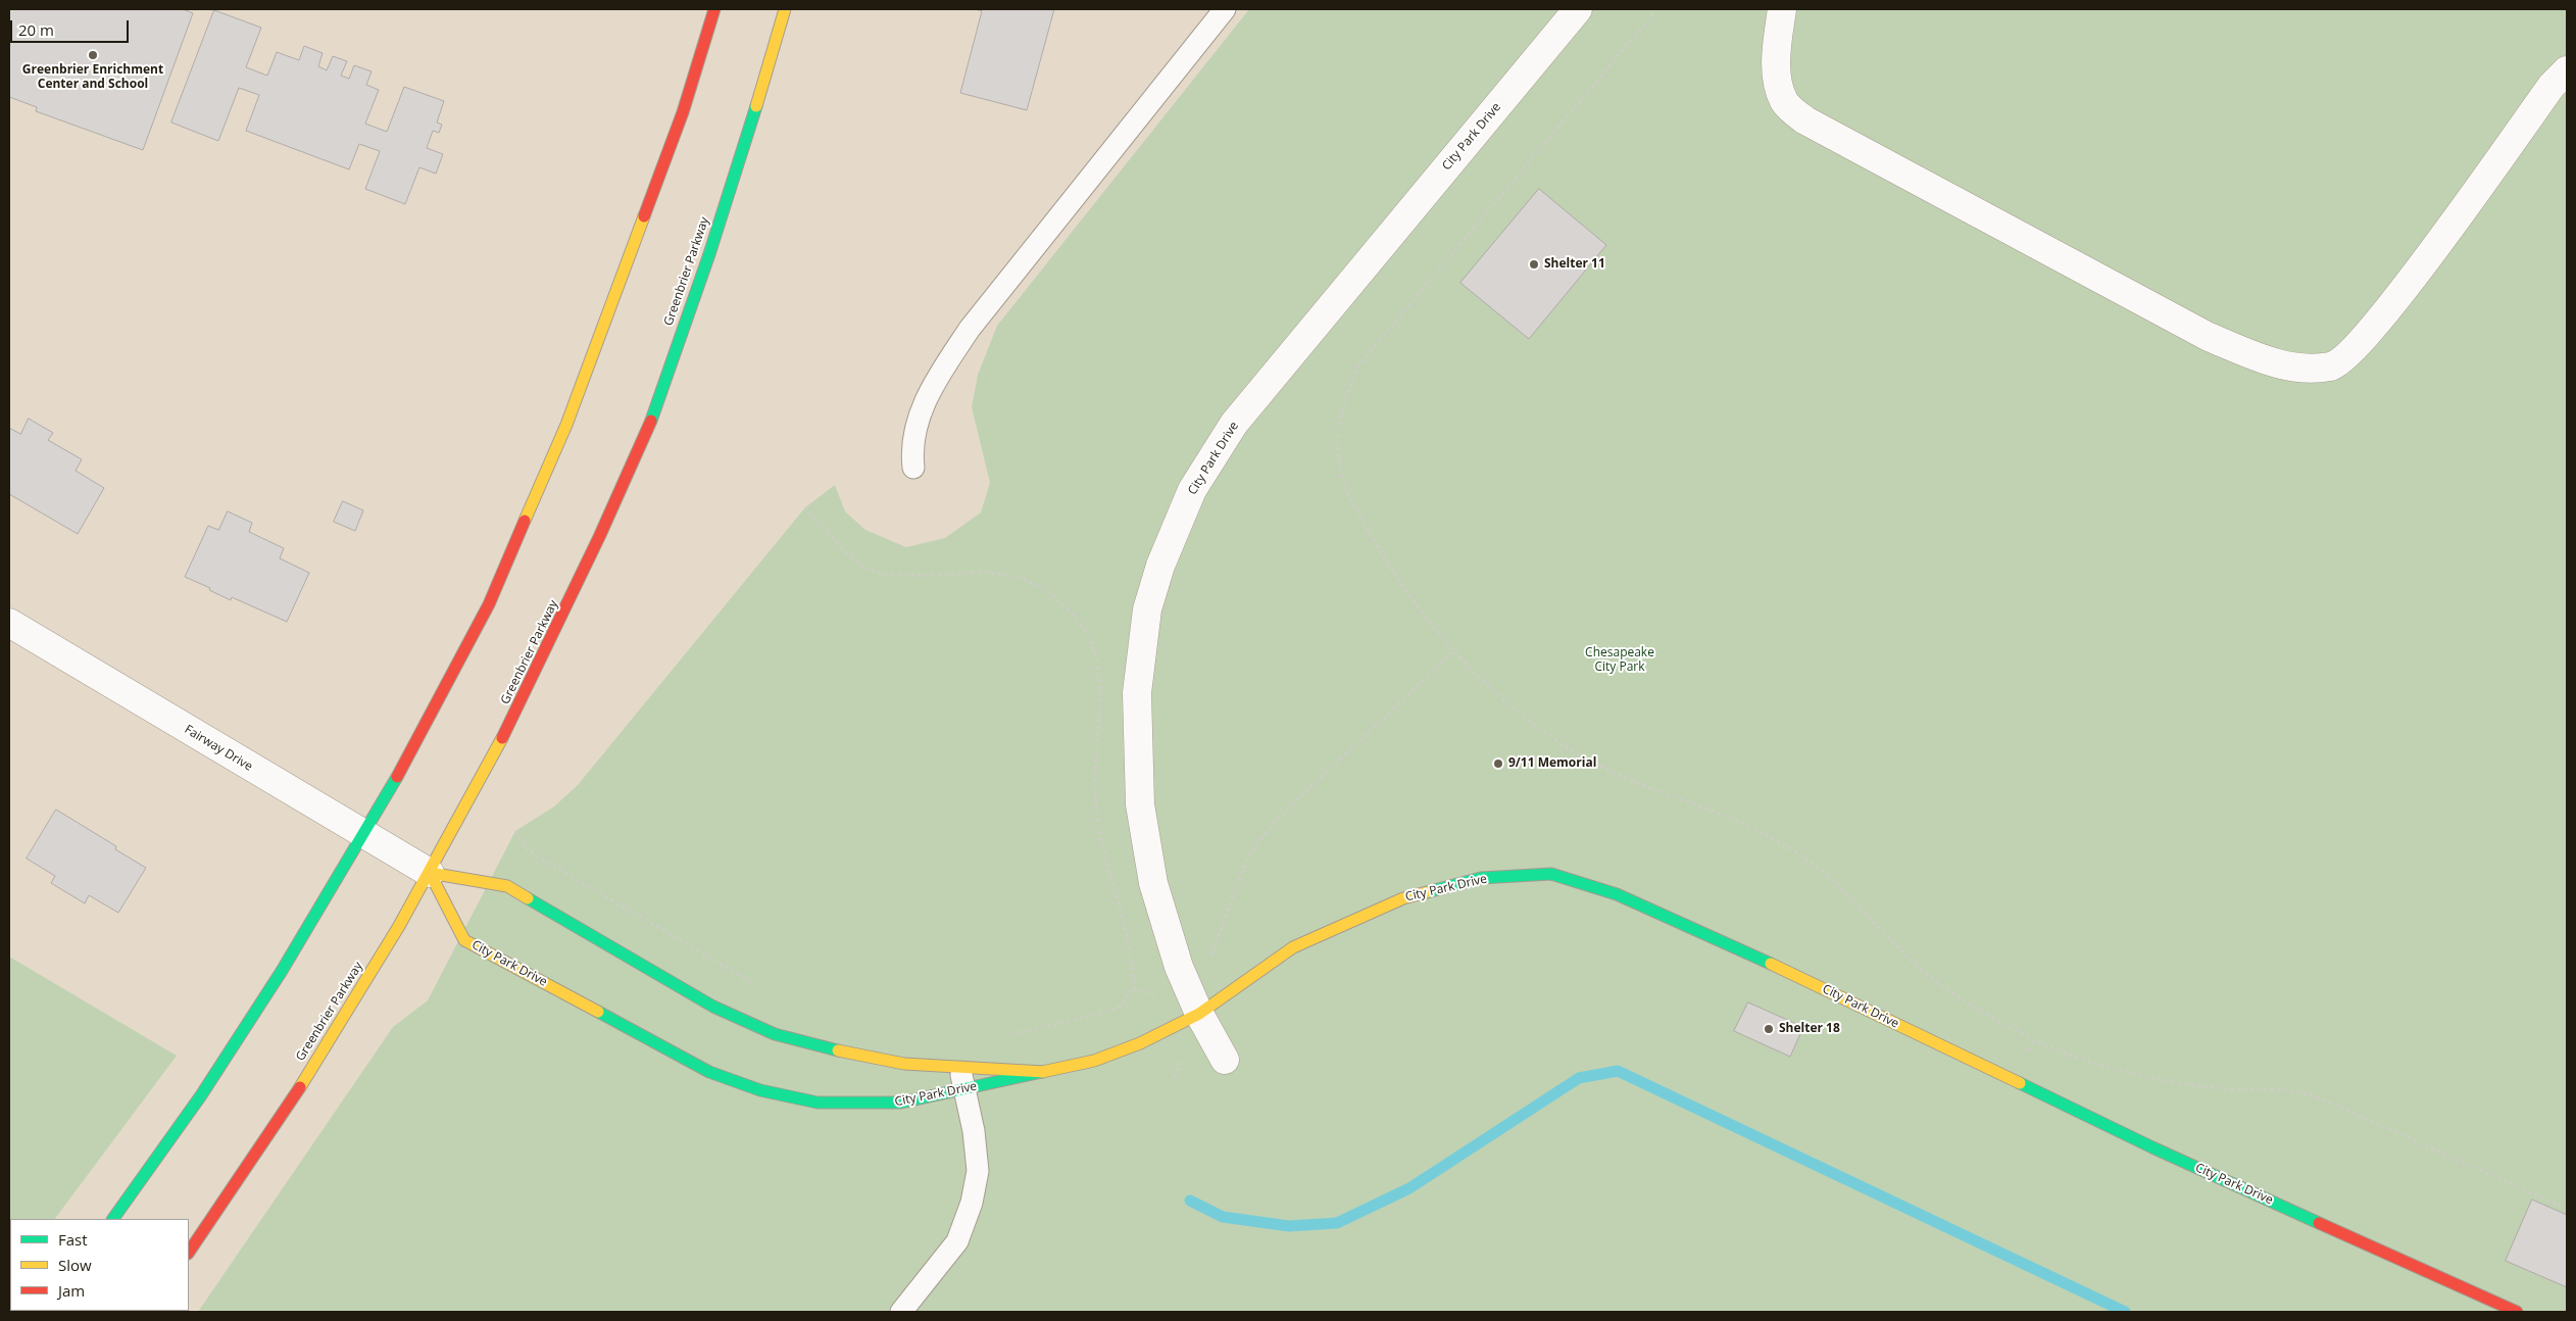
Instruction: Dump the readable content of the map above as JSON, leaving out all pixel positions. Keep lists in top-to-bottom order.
{
  "streets": {
    "street": ["City Park Drive", "Greenbrier Parkway", "Fairway Drive"]
  },
  "crossings": [
    ["City Park Drive", "Greenbrier Parkway"],
    ["City Park Drive", "Fairway Drive"],
    ["Greenbrier Parkway", "Fairway Drive"]
  ],
  "parks": ["Chesapeake City Park"],
  "places": [
    "Greenbrier Enrichment Center and School",
    "Shelter 11",
    "9/11 Memorial",
    "Shelter 18"
  ],
  "legend": ["Fast", "Slow", "Jam"],
  "scale_bar": "20 m"
}
